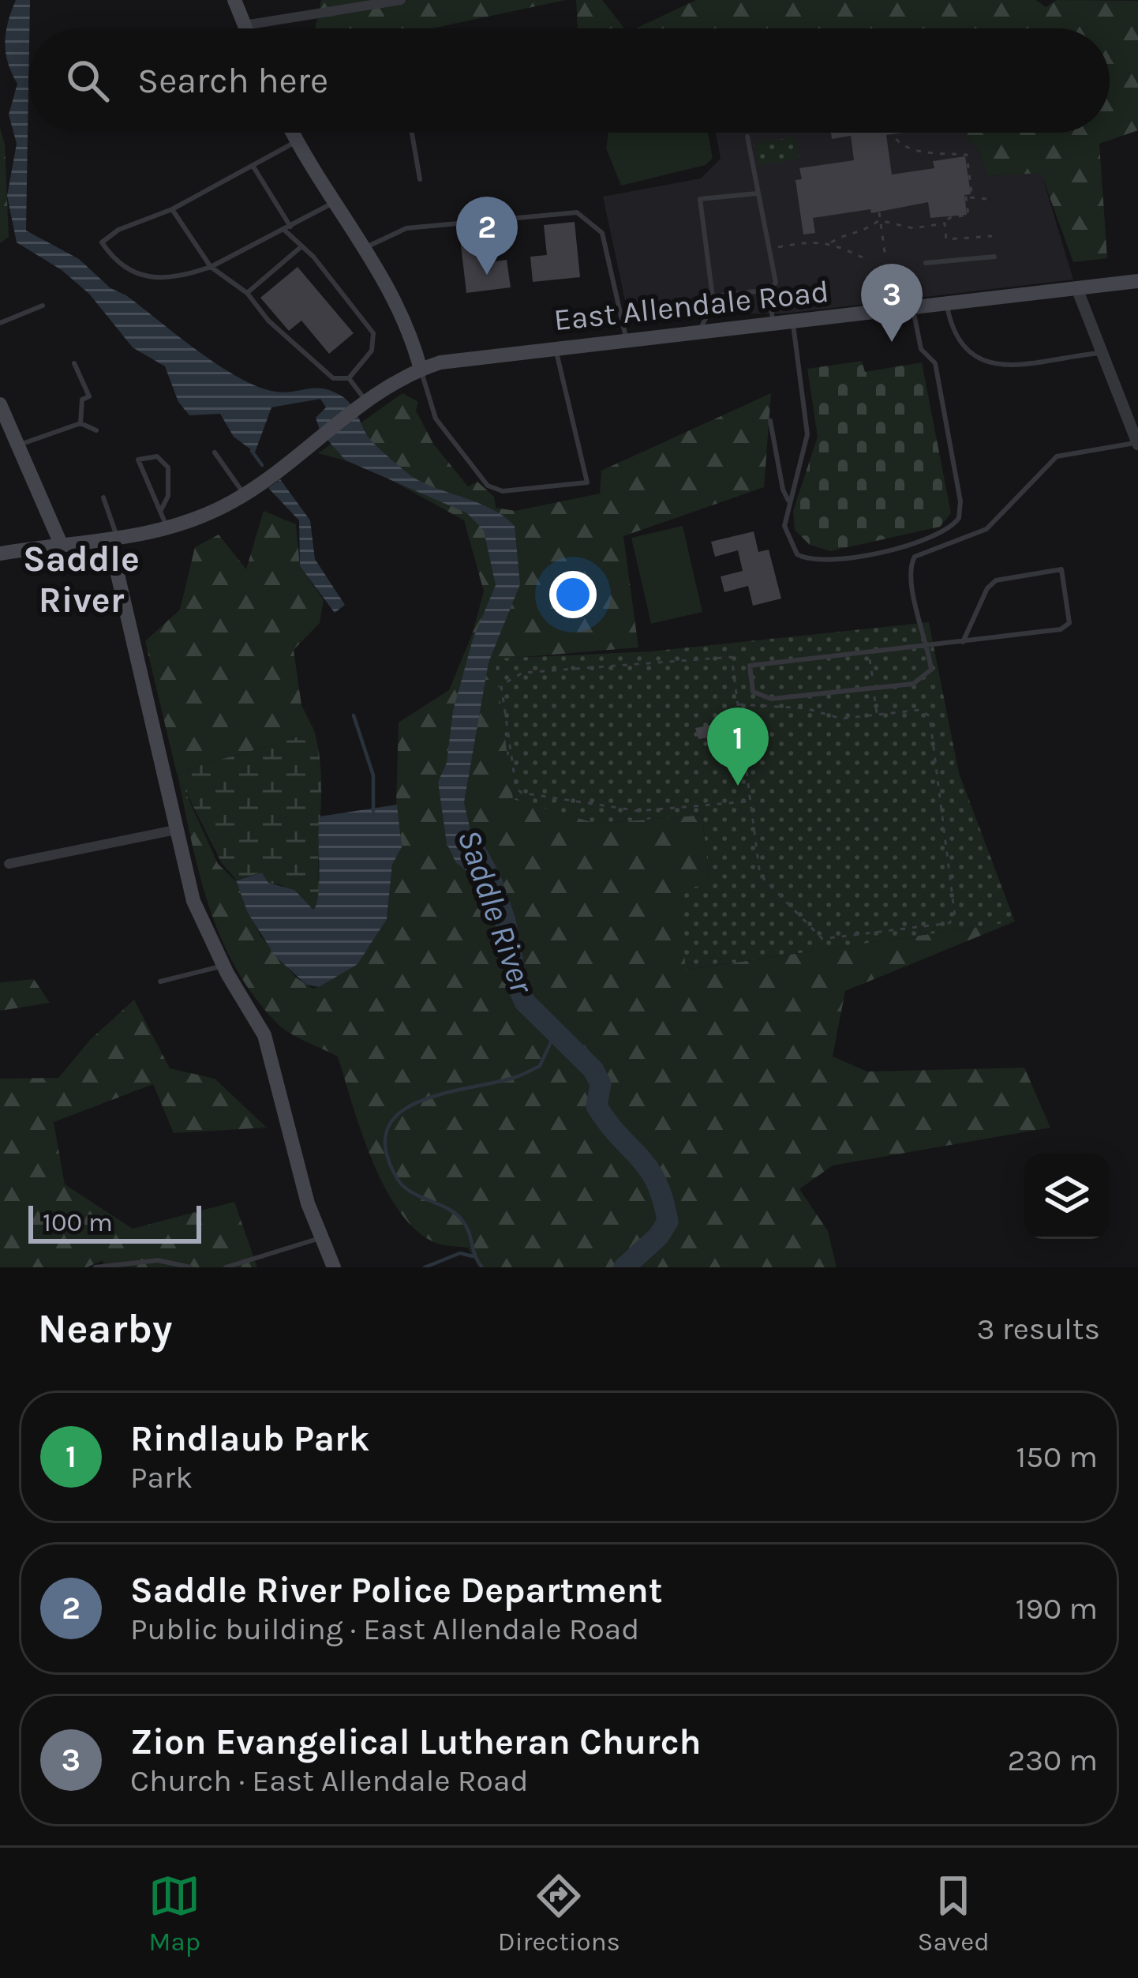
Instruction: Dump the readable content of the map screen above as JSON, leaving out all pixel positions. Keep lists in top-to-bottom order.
{
  "streets": {
    "main road": ["East Allendale Road"]
  },
  "districts": ["Saddle River"],
  "water": ["Saddle River"],
  "scale_bar": "100 m",
  "page": {
    "search": "Search here",
    "pins": ["2", "3", "1"],
    "scale": "100 m",
    "heading": ["Nearby", "3 results"],
    "list": [
      {
        "mark": "1",
        "name": "Rindlaub Park",
        "note": "Park",
        "value": "150 m"
      },
      {
        "mark": "2",
        "name": "Saddle River Police Department",
        "note": "Public building · East Allendale Road",
        "value": "190 m"
      },
      {
        "mark": "3",
        "name": "Zion Evangelical Lutheran Church",
        "note": "Church · East Allendale Road",
        "value": "230 m"
      }
    ],
    "nav": ["Map", "Directions", "Saved"]
  }
}
